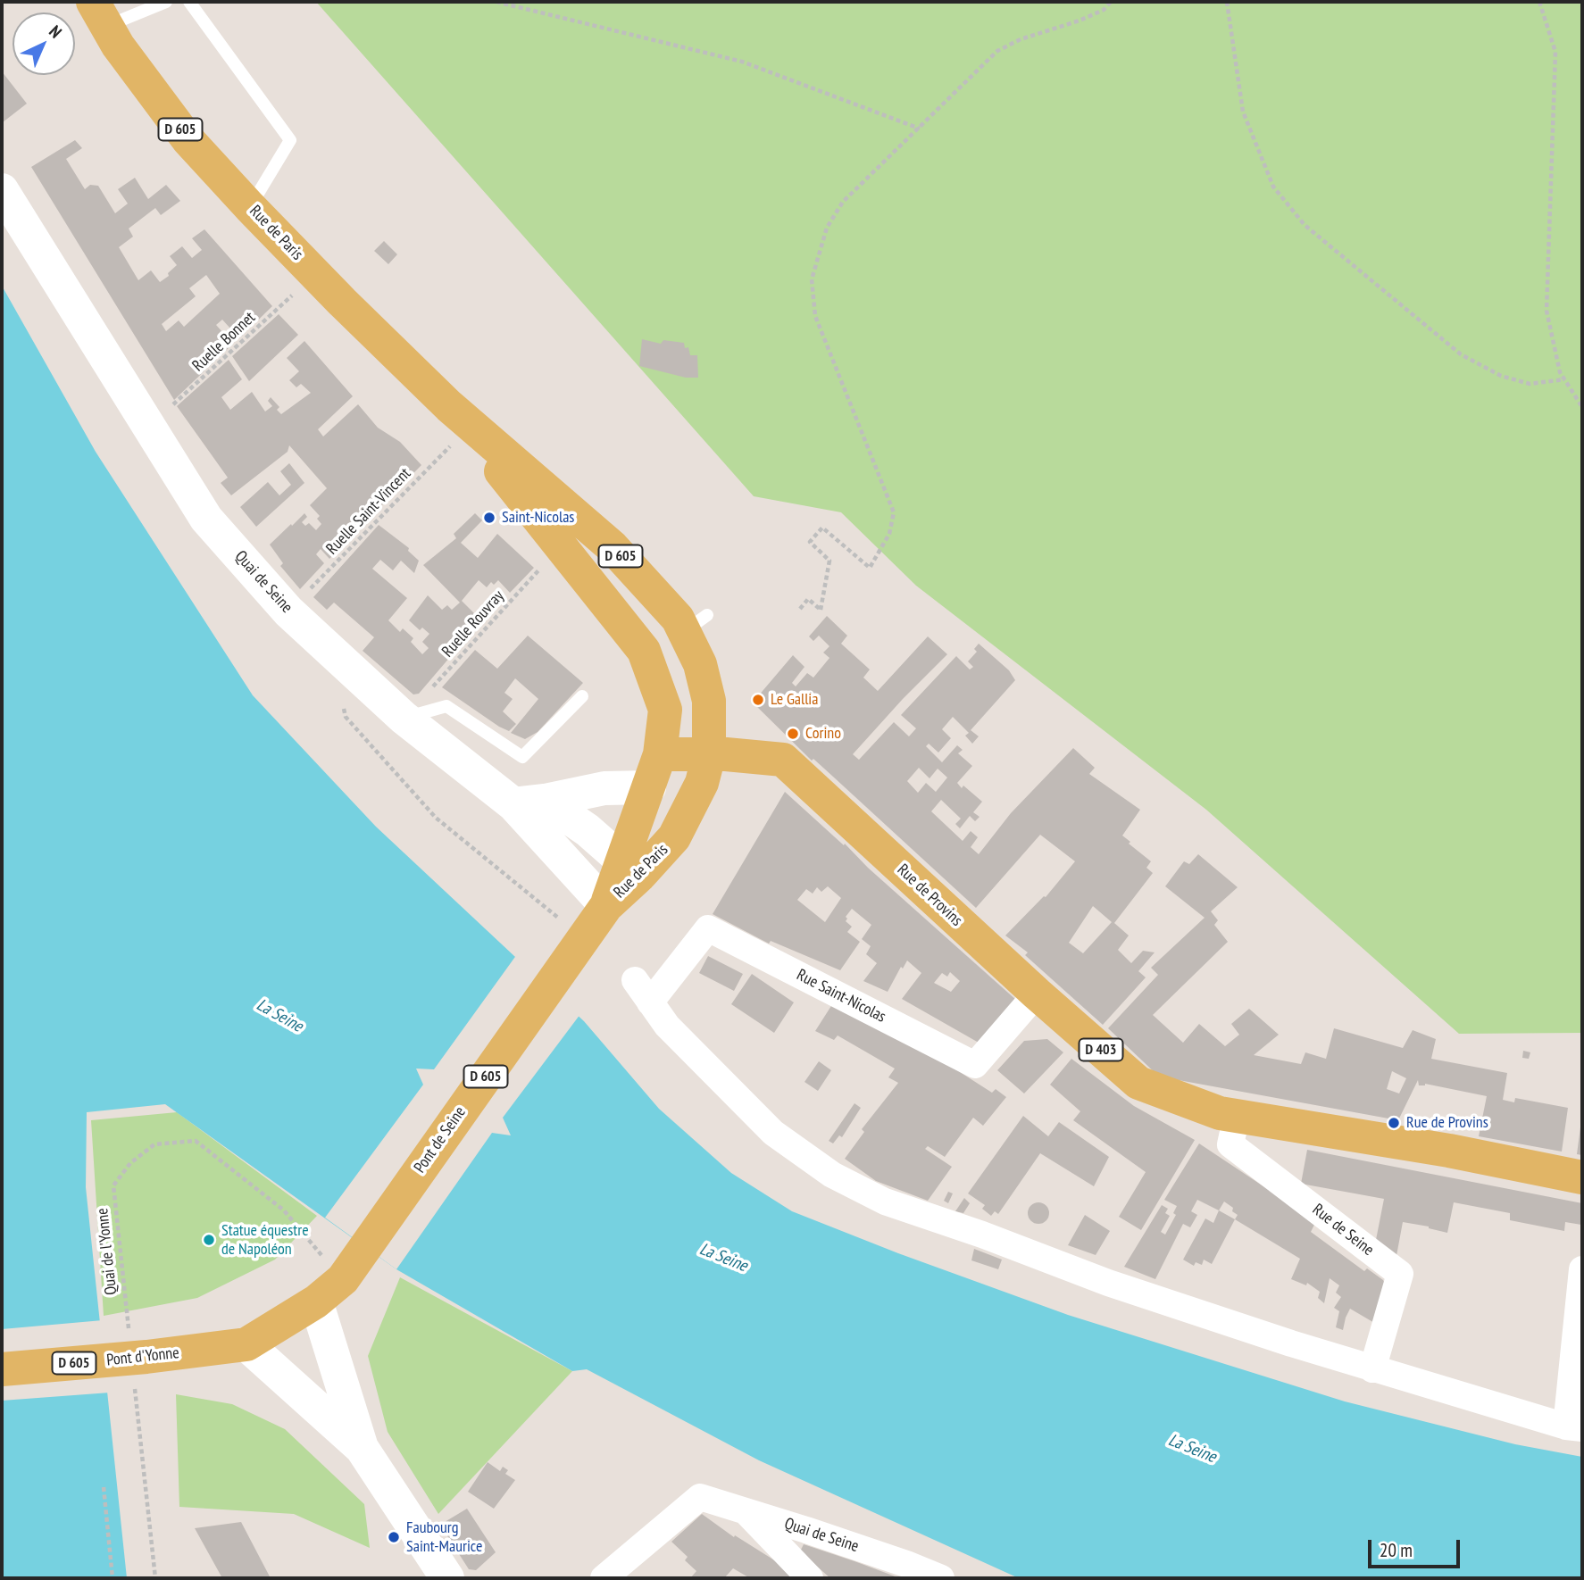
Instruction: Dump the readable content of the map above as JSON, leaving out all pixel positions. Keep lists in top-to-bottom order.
{
  "streets": {
    "main road": [
      "D 605",
      "Rue de Paris",
      "Quai de Seine",
      "Rue de Provins",
      "D 403",
      "Pont de Seine",
      "Pont d'Yonne"
    ],
    "street": ["Rue Saint-Nicolas", "Rue de Seine"],
    "path": [
      "Ruelle Bonnet",
      "Ruelle Saint-Vincent",
      "Ruelle Rouvray",
      "Quai de l'Yonne"
    ]
  },
  "crossings": [
    ["Rue de Paris", "Ruelle Bonnet"],
    ["Rue de Paris", "Ruelle Saint-Vincent"],
    ["Rue de Paris", "Quai de Seine"],
    ["Rue de Paris", "Ruelle Rouvray"],
    ["Rue de Paris", "Rue de Provins"],
    ["Rue de Paris", "Pont de Seine"],
    ["Ruelle Bonnet", "Quai de Seine"],
    ["Ruelle Saint-Vincent", "Quai de Seine"],
    ["Quai de Seine", "Ruelle Rouvray"],
    ["Quai de Seine", "Pont de Seine"],
    ["Rue de Provins", "Rue Saint-Nicolas"],
    ["Rue de Provins", "Rue de Seine"],
    ["Pont de Seine", "Quai de l'Yonne"],
    ["Pont de Seine", "Pont d'Yonne"],
    ["Quai de l'Yonne", "Pont d'Yonne"]
  ],
  "water": ["La Seine"],
  "places": [
    "Saint-Nicolas",
    "Le Gallia",
    "Corino",
    "Rue de Provins",
    "Statue équestre de Napoléon",
    "Faubourg Saint-Maurice"
  ],
  "scale_bar": "20 m",
  "north": "top right"
}
